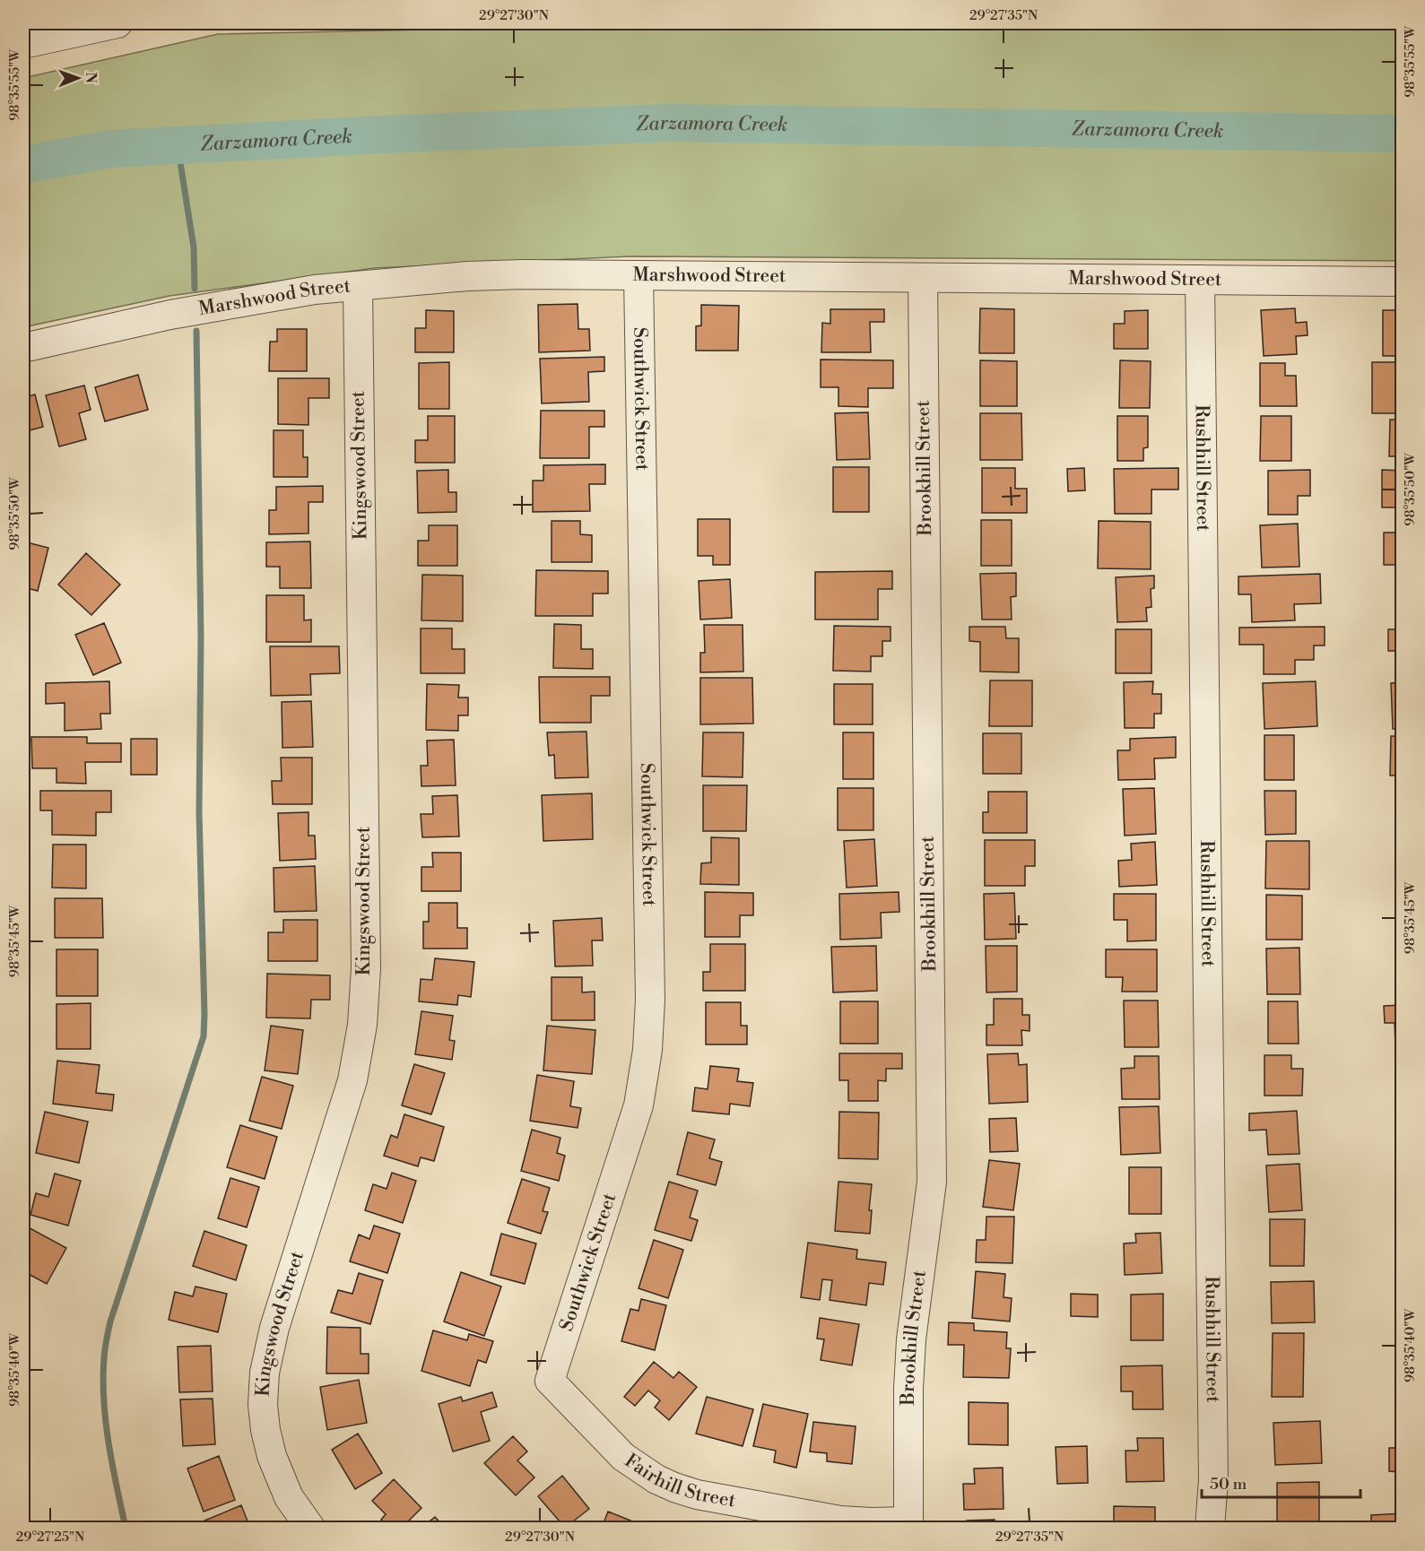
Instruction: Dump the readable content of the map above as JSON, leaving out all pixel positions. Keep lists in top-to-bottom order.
{
  "streets": {
    "street": [
      "Marshwood Street",
      "Southwick Street",
      "Kingswood Street",
      "Brookhill Street",
      "Rushhill Street",
      "Fairhill Street"
    ]
  },
  "crossings": [
    ["Marshwood Street", "Southwick Street"],
    ["Marshwood Street", "Kingswood Street"],
    ["Marshwood Street", "Brookhill Street"],
    ["Marshwood Street", "Rushhill Street"],
    ["Southwick Street", "Fairhill Street"],
    ["Brookhill Street", "Fairhill Street"]
  ],
  "water": ["Zarzamora Creek"],
  "scale_bar": "50 m",
  "north": "right",
  "coordinates": [
    "29°27'30\"N",
    "29°27'35\"N",
    "98°35'55\"W",
    "98°35'50\"W",
    "98°35'45\"W",
    "98°35'40\"W",
    "29°27'25\"N"
  ]
}
